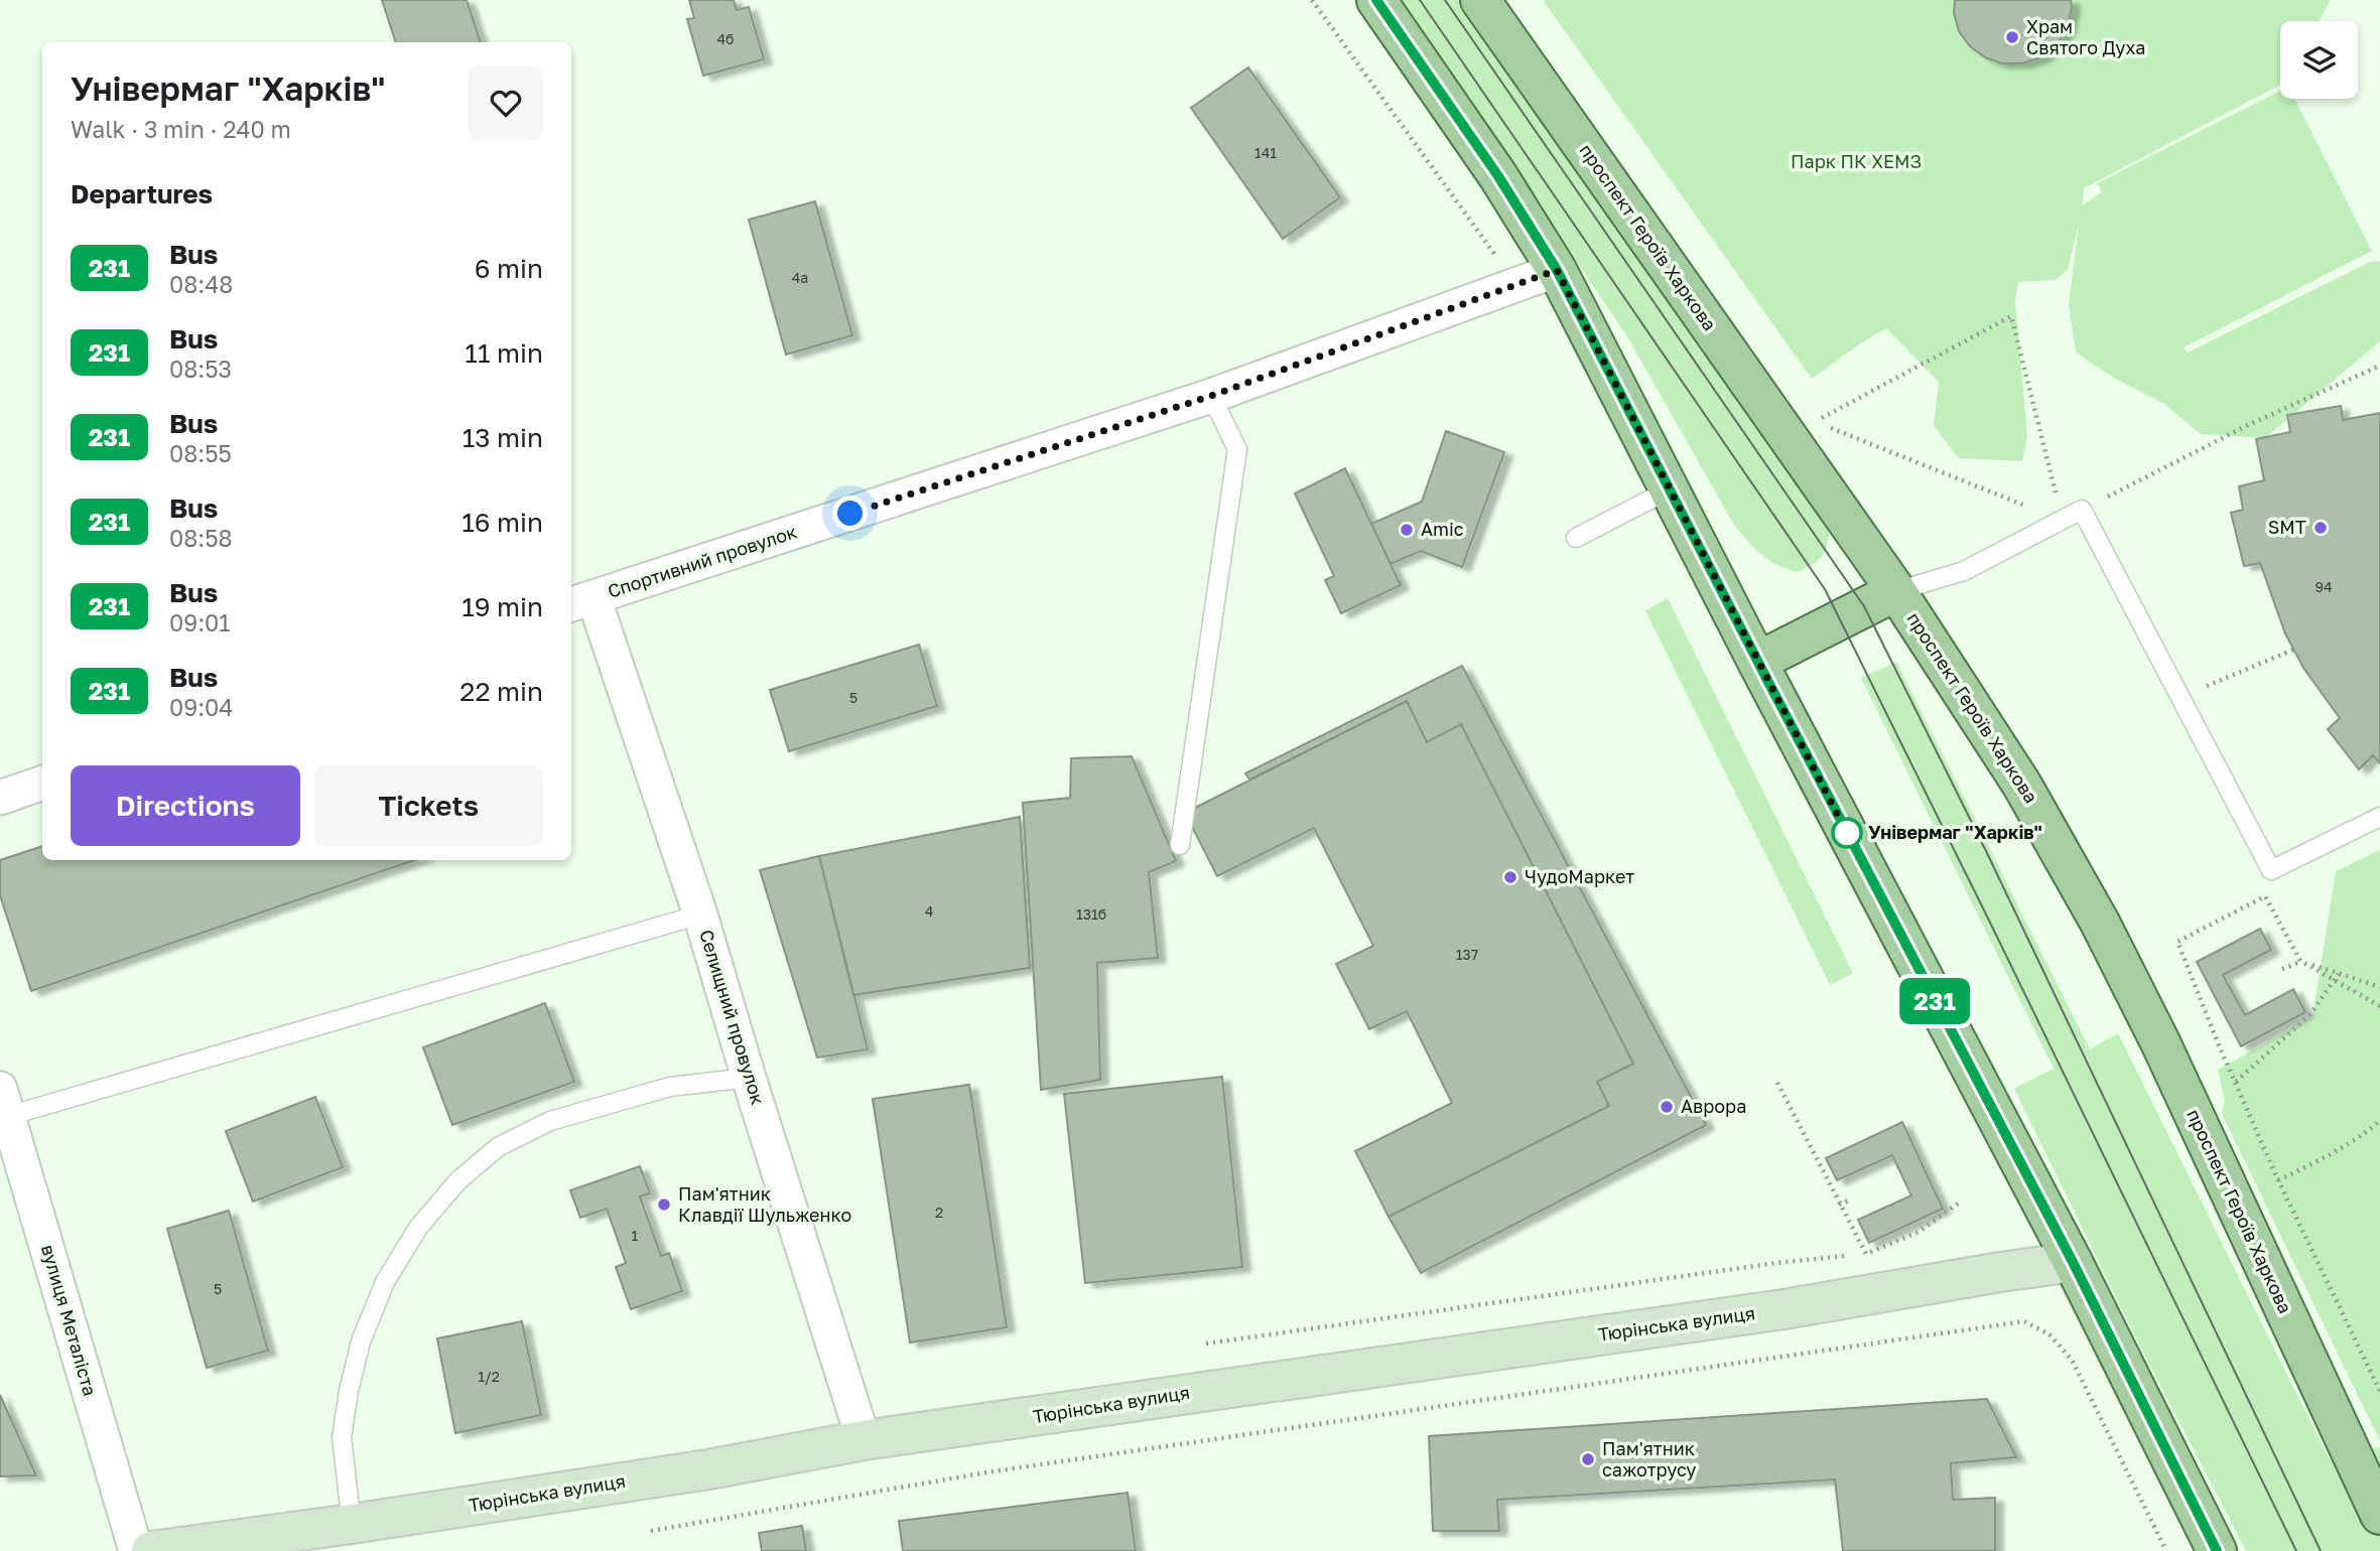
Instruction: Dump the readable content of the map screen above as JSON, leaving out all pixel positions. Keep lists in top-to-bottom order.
{
  "streets": {
    "main road": ["проспект Героїв Харкова", "Тюрінська вулиця"],
    "street": ["Спортивний провулок", "Селищний провулок", "вулиця Металіста"]
  },
  "crossings": [
    ["Спортивний провулок", "Селищний провулок"],
    ["Селищний провулок", "Тюрінська вулиця"]
  ],
  "parks": ["Парк ПК ХЕМЗ"],
  "places": [
    "Храм Святого Духа",
    "SMT",
    "Amic",
    "Універмаг \"Харків\"",
    "ЧудоМаркет",
    "Аврора",
    "Пам'ятник Клавдії Шульженко",
    "Пам'ятник сажотрусу"
  ],
  "lines": ["bus line 231"],
  "house_numbers": [
    "4б",
    "141",
    "4а",
    "94",
    "5",
    "4",
    "131б",
    "137",
    "2",
    "1",
    "5",
    "1/2"
  ],
  "page": {
    "on_map": "231",
    "heading": [
      ["Універмаг \"Харків\"", "Walk · 3 min · 240 m"],
      "Departures"
    ],
    "list": [
      {
        "mark": "231",
        "name": "Bus",
        "note": "08:48",
        "value": "6 min"
      },
      {
        "mark": "231",
        "name": "Bus",
        "note": "08:53",
        "value": "11 min"
      },
      {
        "mark": "231",
        "name": "Bus",
        "note": "08:55",
        "value": "13 min"
      },
      {
        "mark": "231",
        "name": "Bus",
        "note": "08:58",
        "value": "16 min"
      },
      {
        "mark": "231",
        "name": "Bus",
        "note": "09:01",
        "value": "19 min"
      },
      {
        "mark": "231",
        "name": "Bus",
        "note": "09:04",
        "value": "22 min"
      }
    ],
    "buttons": ["Directions", "Tickets"]
  }
}
